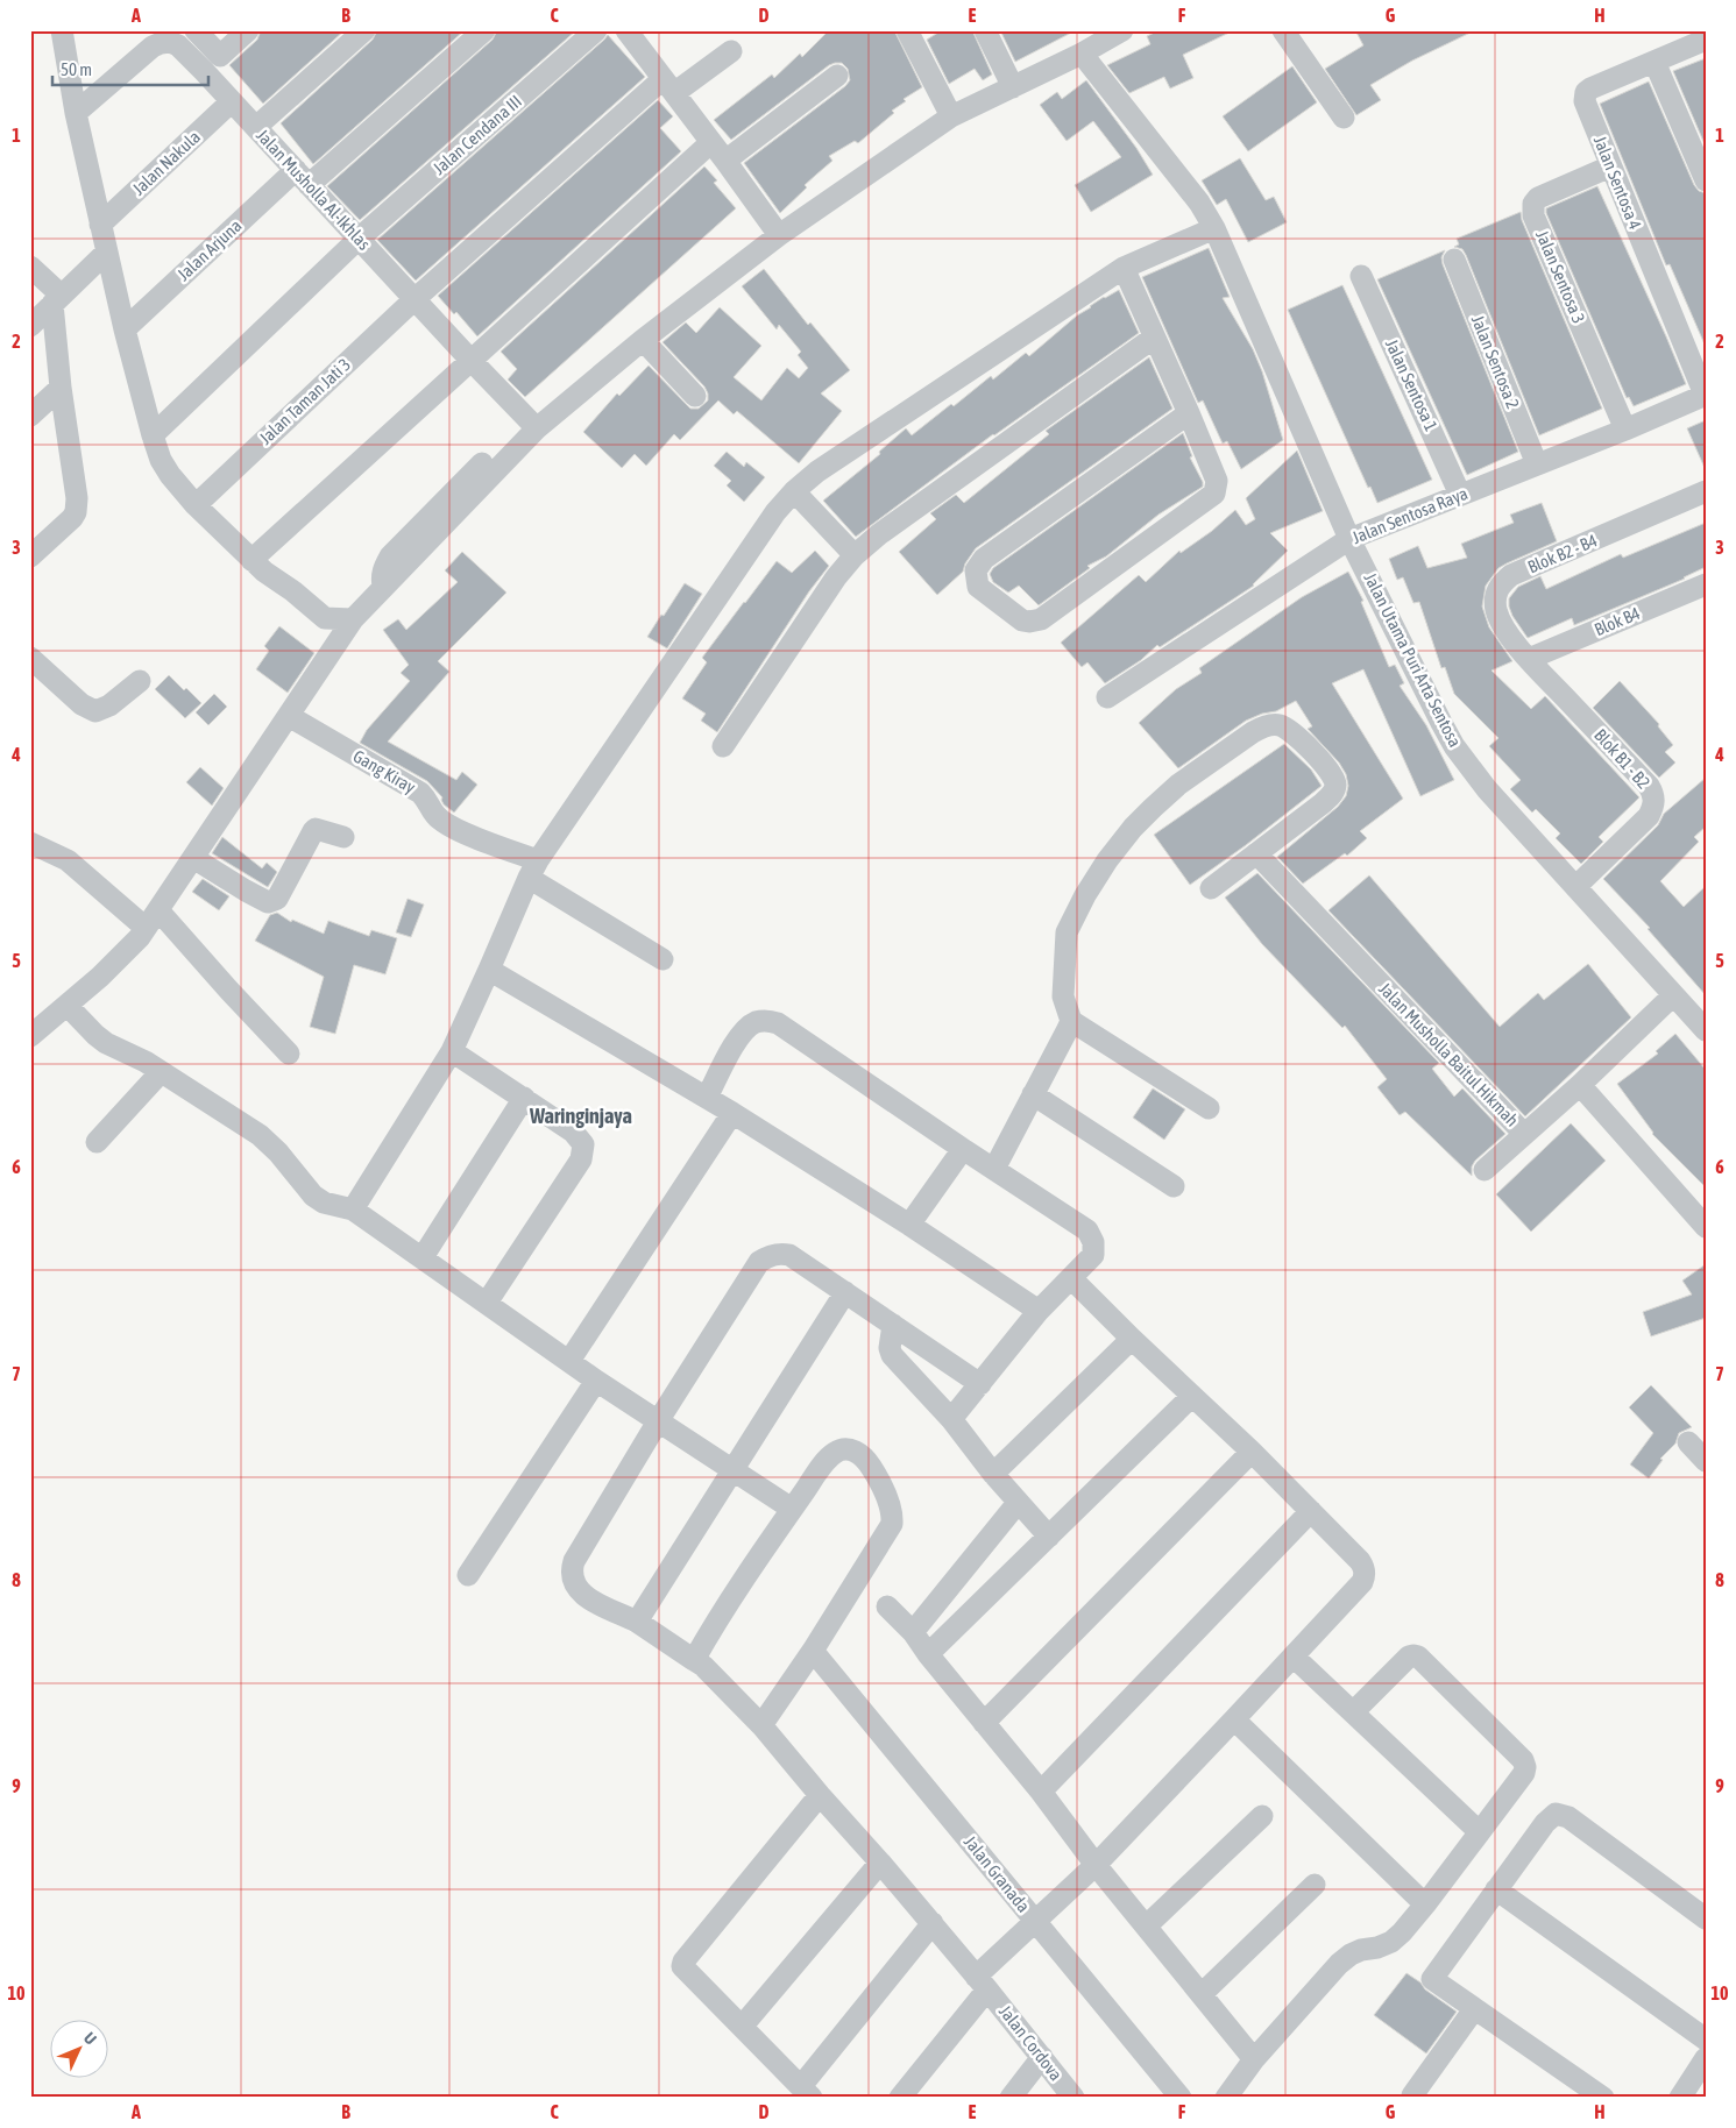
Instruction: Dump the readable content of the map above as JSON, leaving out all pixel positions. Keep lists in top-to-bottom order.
{
  "streets": {
    "street": [
      "Jalan Cendana III",
      "Jalan Nakula",
      "Jalan Sentosa 4",
      "Jalan Musholla Al-Ikhlas",
      "Jalan Arjuna",
      "Jalan Sentosa 3",
      "Jalan Sentosa 2",
      "Jalan Sentosa 1",
      "Jalan Taman Jati 3",
      "Jalan Sentosa Raya",
      "Blok B2 - B4",
      "Blok B4",
      "Jalan Utama Puri Arta Sentosa",
      "Blok B1 - B2",
      "Gang Kiray",
      "Jalan Musholla Baitul Hikmah",
      "Jalan Granada",
      "Jalan Cordova"
    ]
  },
  "crossings": [
    ["Jalan Cendana III", "Jalan Musholla Al-Ikhlas"],
    ["Jalan Nakula", "Jalan Musholla Al-Ikhlas"],
    ["Jalan Sentosa 4", "Jalan Sentosa 3"],
    ["Jalan Sentosa 4", "Jalan Sentosa Raya"],
    ["Jalan Musholla Al-Ikhlas", "Jalan Arjuna"],
    ["Jalan Musholla Al-Ikhlas", "Jalan Taman Jati 3"],
    ["Jalan Sentosa 3", "Jalan Sentosa Raya"],
    ["Jalan Sentosa 2", "Jalan Sentosa Raya"],
    ["Jalan Sentosa 1", "Jalan Sentosa Raya"],
    ["Jalan Sentosa Raya", "Jalan Utama Puri Arta Sentosa"],
    ["Blok B2 - B4", "Blok B4"],
    ["Blok B2 - B4", "Blok B1 - B2"],
    ["Blok B4", "Blok B1 - B2"],
    ["Jalan Utama Puri Arta Sentosa", "Blok B1 - B2"],
    ["Jalan Utama Puri Arta Sentosa", "Jalan Musholla Baitul Hikmah"]
  ],
  "districts": ["Waringinjaya"],
  "scale_bar": "50 m",
  "north": "top right",
  "grid": {
    "columns": [
      "A",
      "B",
      "C",
      "D",
      "E",
      "F",
      "G",
      "H"
    ],
    "rows": [
      "1",
      "2",
      "3",
      "4",
      "5",
      "6",
      "7",
      "8",
      "9",
      "10"
    ]
  }
}
